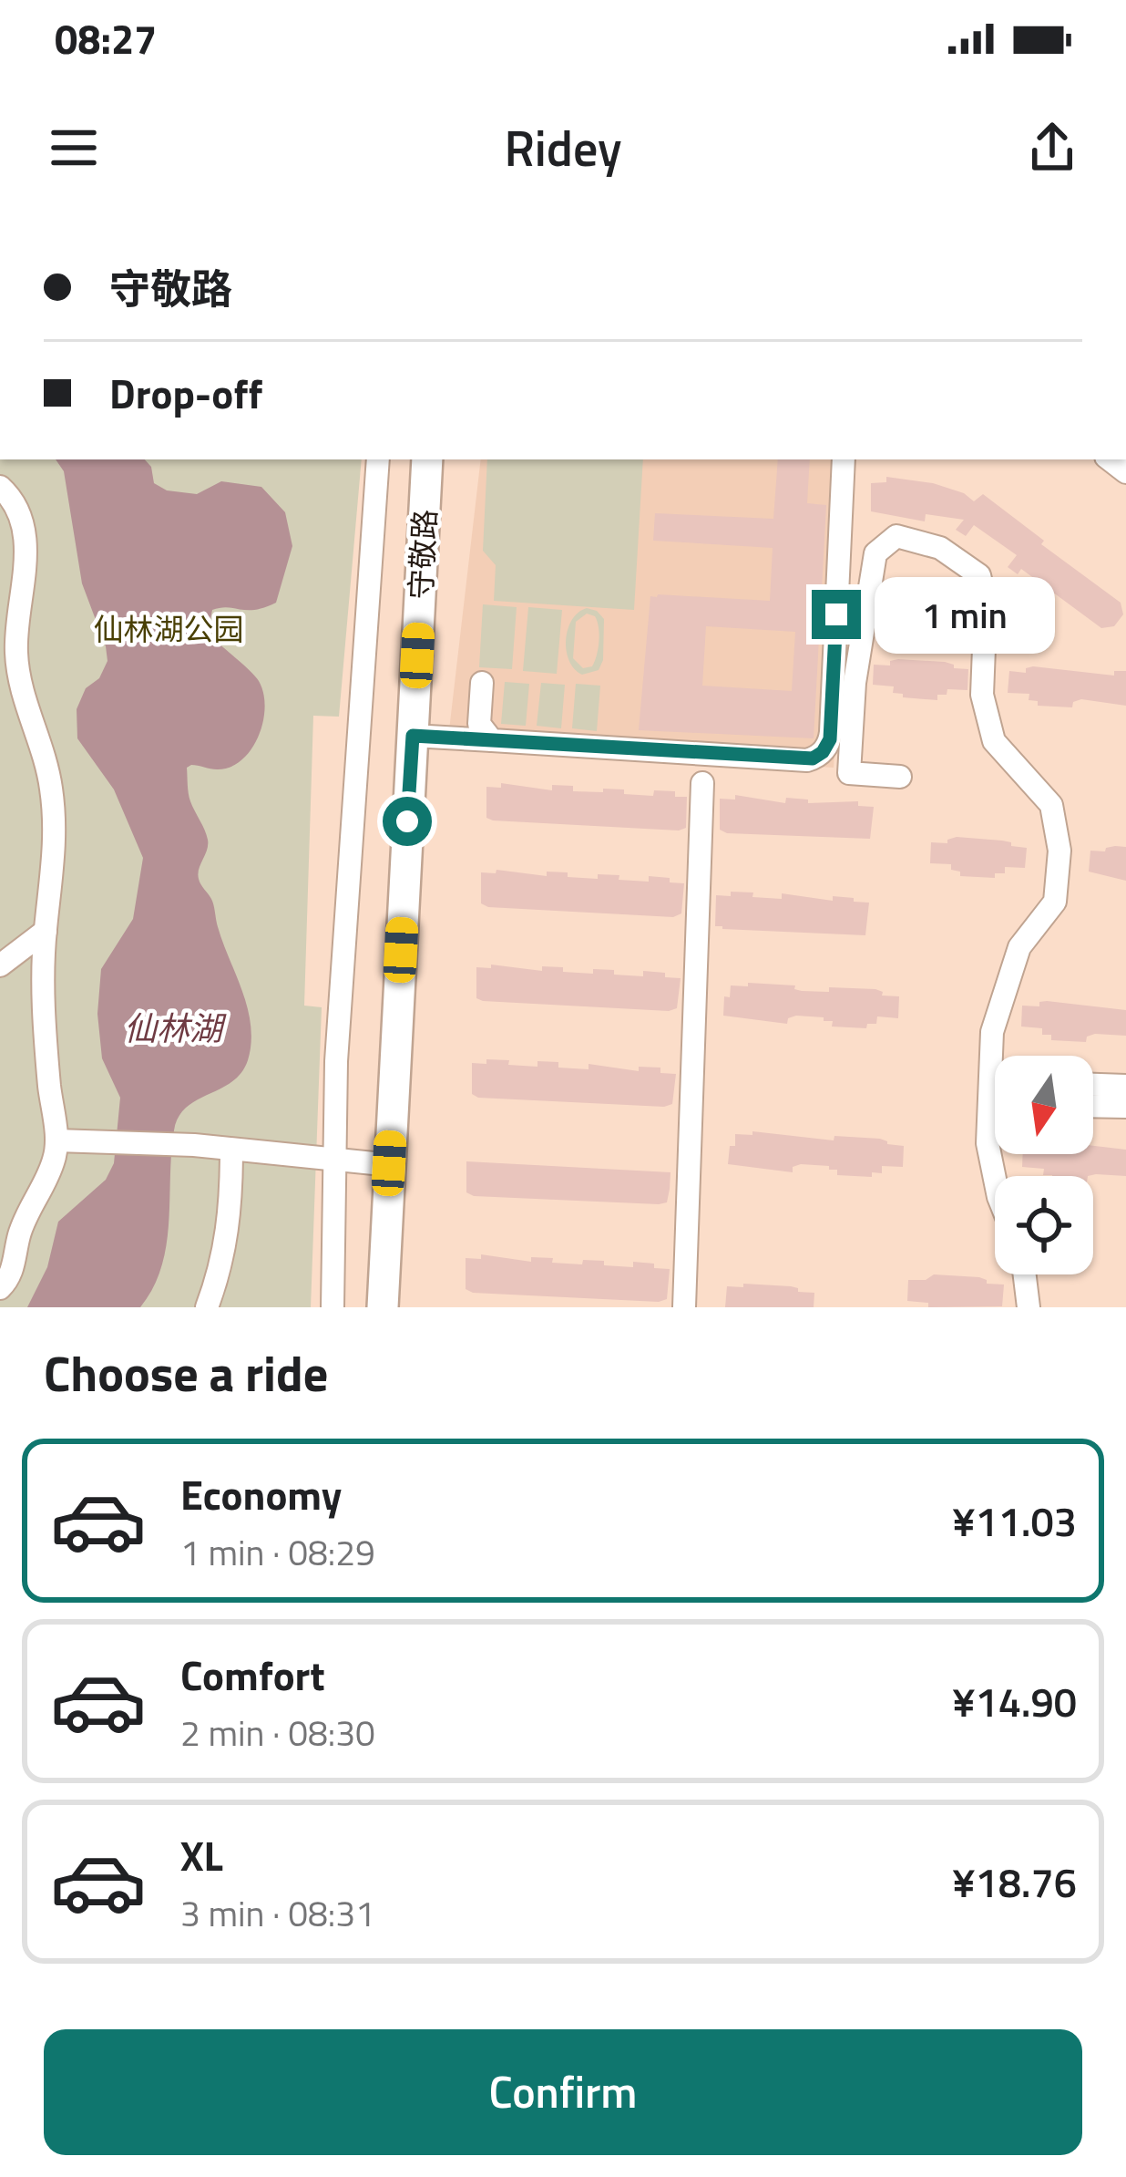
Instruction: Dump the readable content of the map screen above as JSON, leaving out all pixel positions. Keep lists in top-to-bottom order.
{
  "streets": {
    "main road": ["守敬路"]
  },
  "water": ["仙林湖"],
  "parks": ["仙林湖公园"],
  "north": "bottom",
  "page": {
    "status": "08:27",
    "header": "Ridey",
    "banner": ["守敬路", "Drop-off"],
    "bubble": "1 min",
    "heading": "Choose a ride",
    "list": [
      {
        "name": "Economy",
        "note": "1 min · 08:29",
        "value": "¥11.03"
      },
      {
        "name": "Comfort",
        "note": "2 min · 08:30",
        "value": "¥14.90"
      },
      {
        "name": "XL",
        "note": "3 min · 08:31",
        "value": "¥18.76"
      }
    ],
    "buttons": "Confirm"
  }
}
